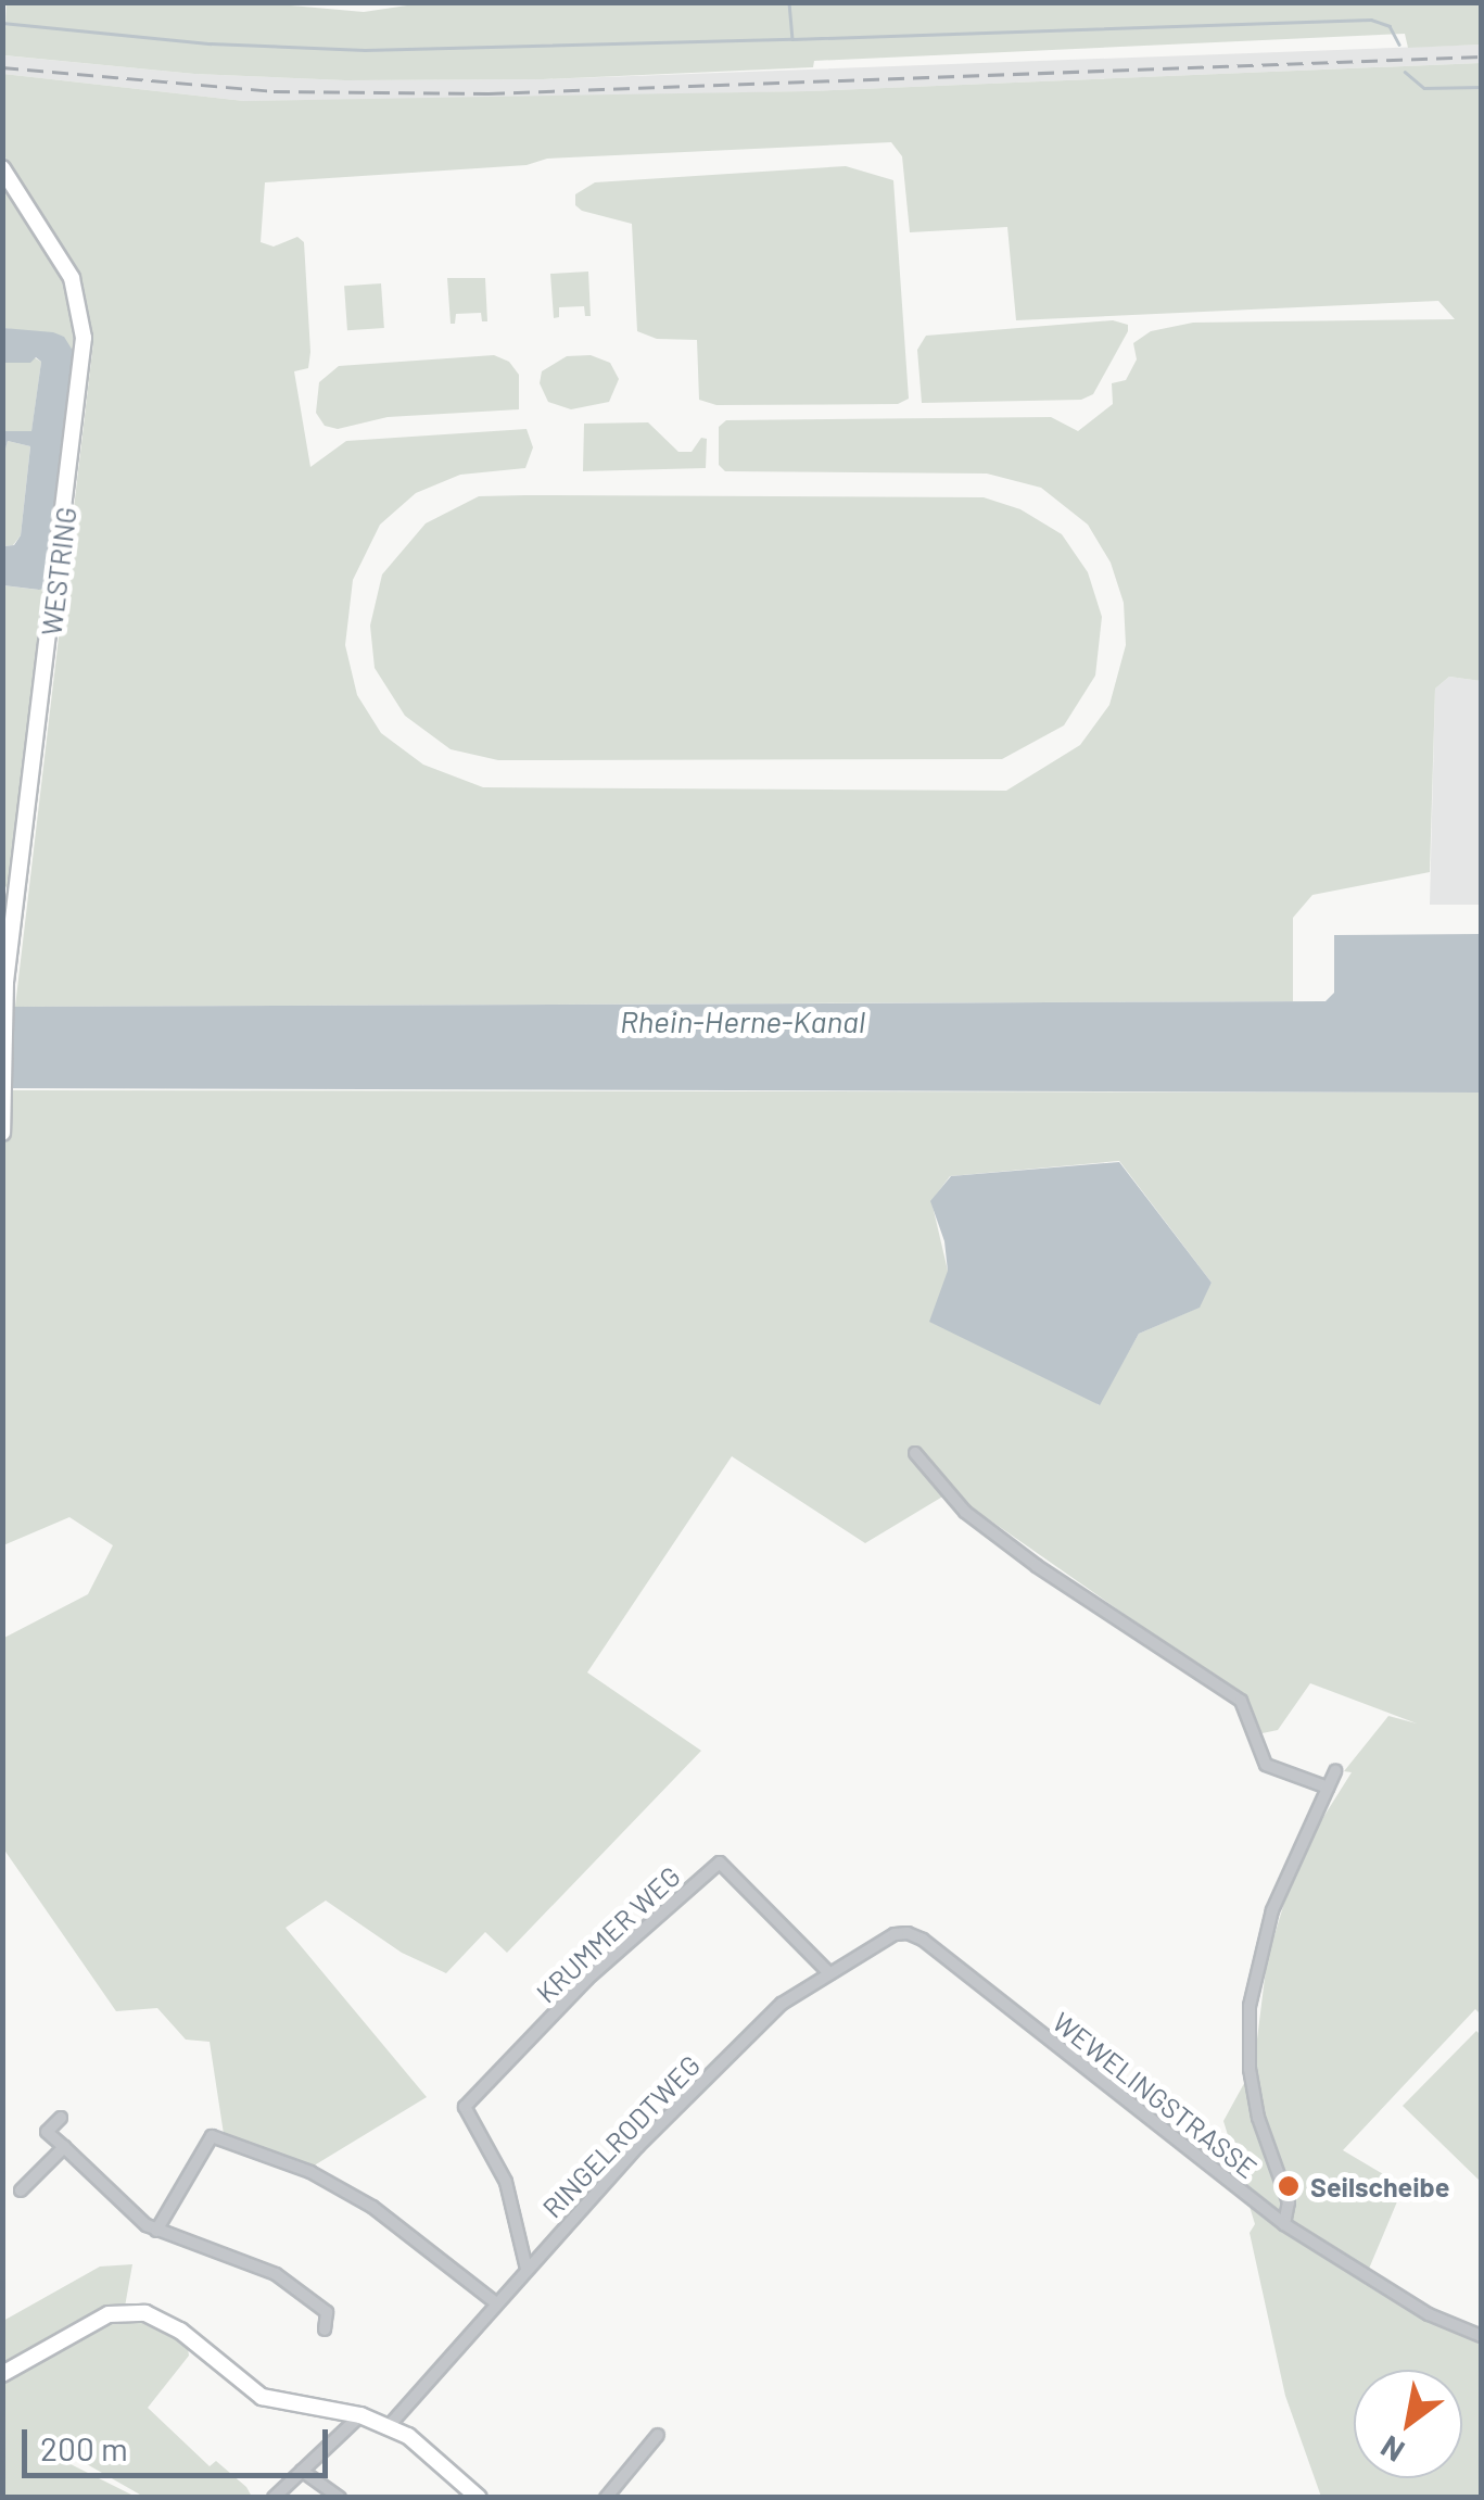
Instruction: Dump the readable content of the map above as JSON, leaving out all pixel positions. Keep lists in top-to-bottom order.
{
  "streets": {
    "main road": ["WESTRING"],
    "street": ["KRUMMER WEG", "WEWELINGSTRASSE", "RINGELRODTWEG"]
  },
  "crossings": [
    ["KRUMMER WEG", "RINGELRODTWEG"],
    ["WEWELINGSTRASSE", "RINGELRODTWEG"]
  ],
  "water": ["Rhein-Herne-Kanal"],
  "places": ["Seilscheibe"],
  "scale_bar": "200 m",
  "north": "bottom left"
}
